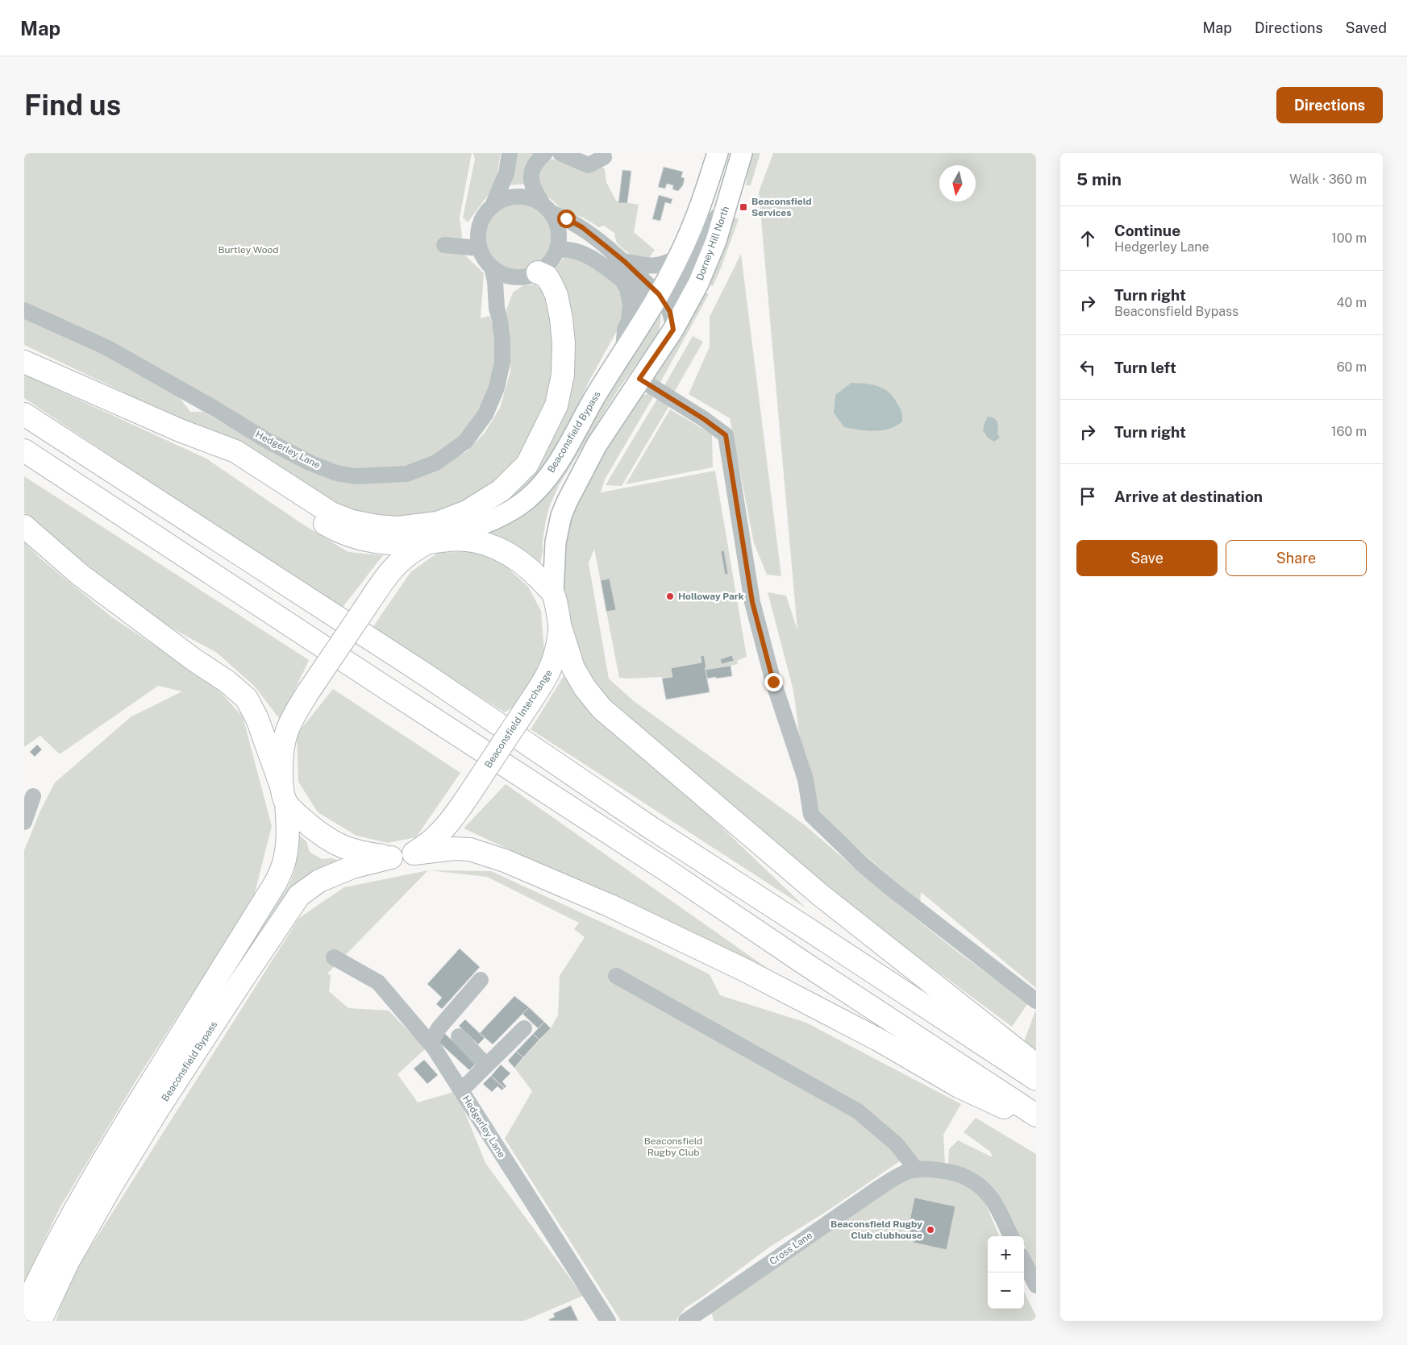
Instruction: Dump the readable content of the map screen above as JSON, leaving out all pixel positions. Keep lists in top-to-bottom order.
{
  "streets": {
    "highway": ["Beaconsfield Bypass", "Beaconsfield Interchange"],
    "main road": ["Dorney Hill North"],
    "street": ["Hedgerley Lane", "Cross Lane"]
  },
  "crossings": [
    ["Beaconsfield Bypass", "Beaconsfield Interchange"]
  ],
  "parks": ["Burtley Wood", "Beaconsfield Rugby Club"],
  "places": {
    "transit": ["Beaconsfield Services"],
    "other": ["Holloway Park", "Beaconsfield Rugby Club clubhouse"]
  },
  "north": "bottom",
  "page": {
    "header": "Map",
    "nav": ["Map", "Directions", "Saved"],
    "buttons": [
      "Directions",
      ["Save", "Share"]
    ],
    "title": "Find us",
    "heading": ["5 min", "Walk · 360 m"],
    "list": [
      ["Continue", "Hedgerley Lane", "100 m"],
      ["Turn right", "Beaconsfield Bypass", "40 m"],
      ["Turn left", "60 m"],
      ["Turn right", "160 m"],
      "Arrive at destination"
    ],
    "map_buttons": ["+", "−"]
  }
}
